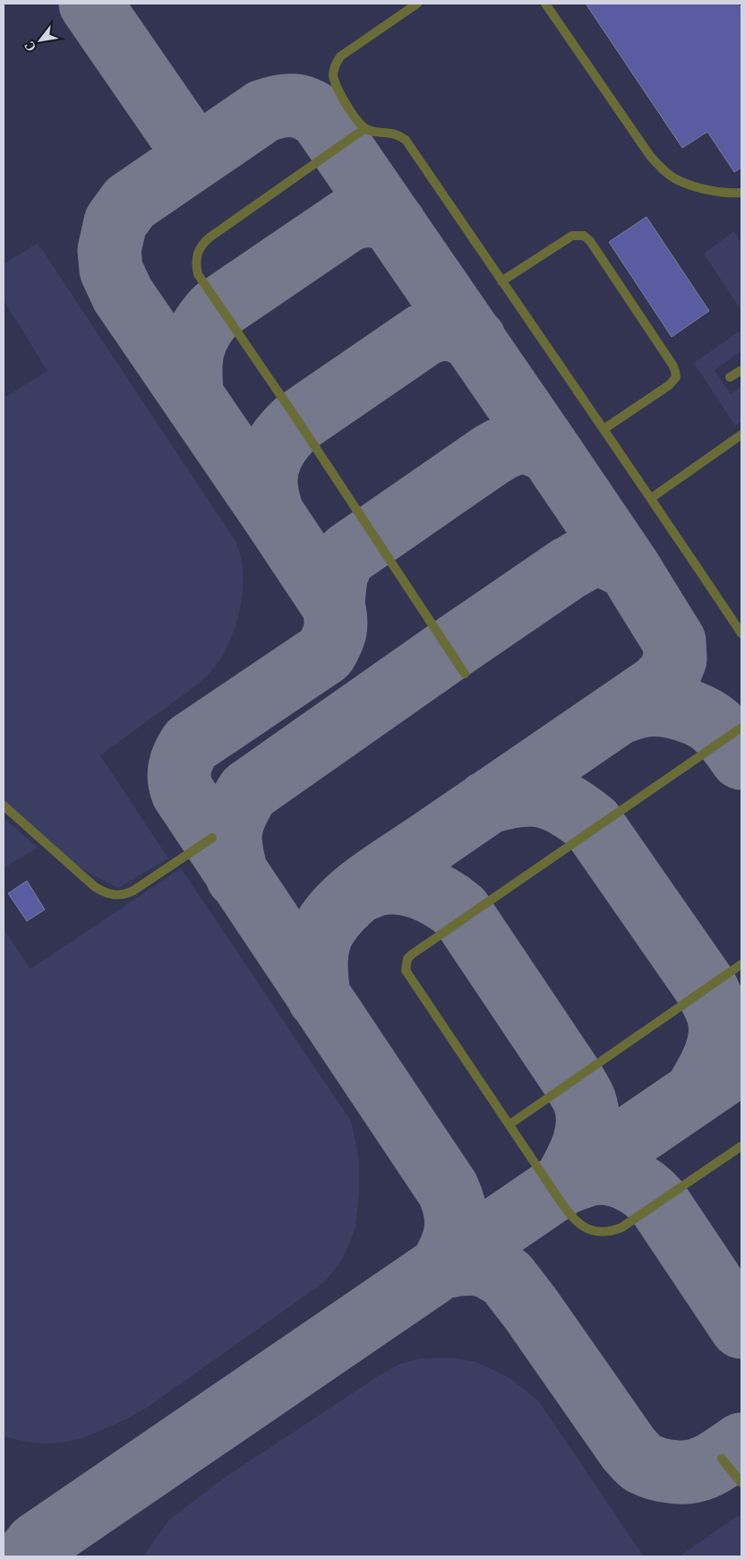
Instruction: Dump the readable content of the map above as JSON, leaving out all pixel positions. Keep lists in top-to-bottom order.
{
  "north": "bottom left"
}
